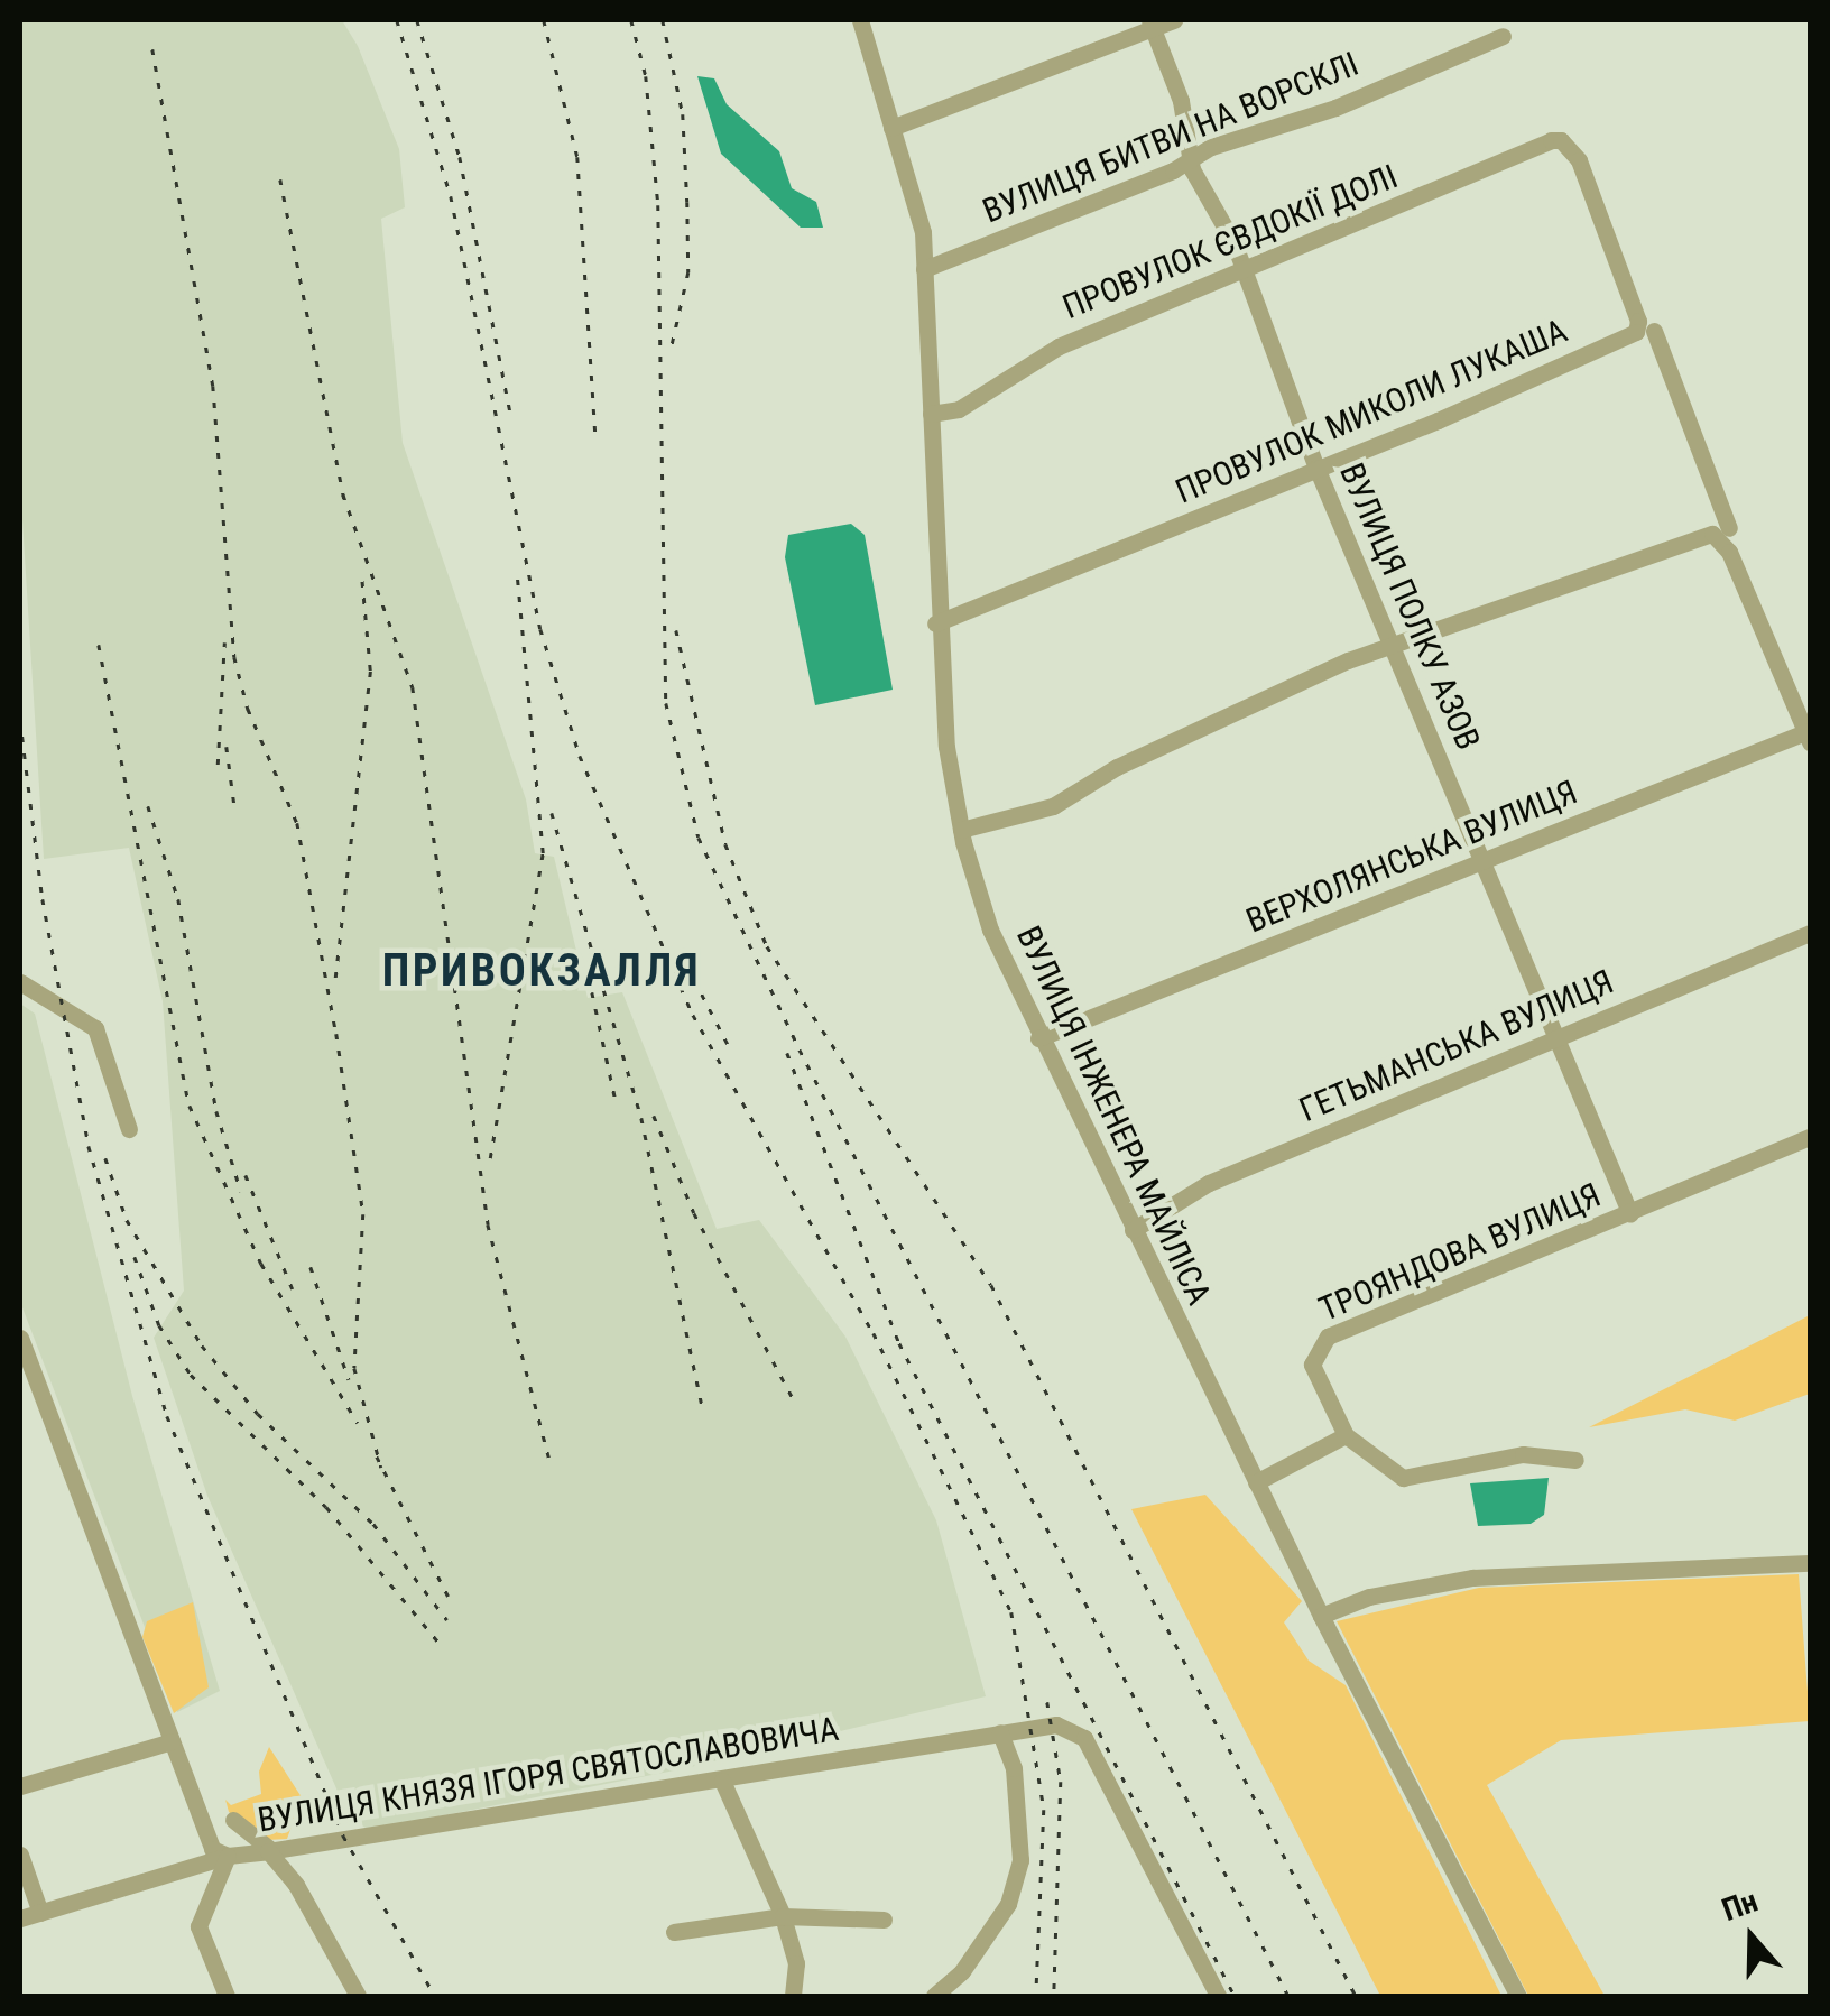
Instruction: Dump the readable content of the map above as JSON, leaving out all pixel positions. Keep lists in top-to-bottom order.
{
  "streets": {
    "street": [
      "ВУЛИЦЯ БИТВИ НА ВОРСКЛІ",
      "ПРОВУЛОК ЄВДОКІЇ ДОЛІ",
      "ПРОВУЛОК МИКОЛИ ЛУКАША",
      "ВУЛИЦЯ ПОЛКУ АЗОВ",
      "ВЕРХОЛЯНСЬКА ВУЛИЦЯ",
      "ГЕТЬМАНСЬКА ВУЛИЦЯ",
      "ВУЛИЦЯ ІНЖЕНЕРА МАЙЛІСА",
      "ТРОЯНДОВА ВУЛИЦЯ",
      "ВУЛИЦЯ КНЯЗЯ ІГОРЯ СВЯТОСЛАВОВИЧА"
    ]
  },
  "crossings": [
    ["ВУЛИЦЯ БИТВИ НА ВОРСКЛІ", "ВУЛИЦЯ ПОЛКУ АЗОВ"],
    ["ВУЛИЦЯ БИТВИ НА ВОРСКЛІ", "ВУЛИЦЯ ІНЖЕНЕРА МАЙЛІСА"],
    ["ПРОВУЛОК ЄВДОКІЇ ДОЛІ", "ПРОВУЛОК МИКОЛИ ЛУКАША"],
    ["ПРОВУЛОК ЄВДОКІЇ ДОЛІ", "ВУЛИЦЯ ПОЛКУ АЗОВ"],
    ["ПРОВУЛОК ЄВДОКІЇ ДОЛІ", "ВУЛИЦЯ ІНЖЕНЕРА МАЙЛІСА"],
    ["ПРОВУЛОК МИКОЛИ ЛУКАША", "ВУЛИЦЯ ПОЛКУ АЗОВ"],
    ["ПРОВУЛОК МИКОЛИ ЛУКАША", "ВУЛИЦЯ ІНЖЕНЕРА МАЙЛІСА"],
    ["ВУЛИЦЯ ПОЛКУ АЗОВ", "ВЕРХОЛЯНСЬКА ВУЛИЦЯ"],
    ["ВУЛИЦЯ ПОЛКУ АЗОВ", "ГЕТЬМАНСЬКА ВУЛИЦЯ"],
    ["ВУЛИЦЯ ПОЛКУ АЗОВ", "ТРОЯНДОВА ВУЛИЦЯ"],
    ["ВЕРХОЛЯНСЬКА ВУЛИЦЯ", "ВУЛИЦЯ ІНЖЕНЕРА МАЙЛІСА"],
    ["ГЕТЬМАНСЬКА ВУЛИЦЯ", "ВУЛИЦЯ ІНЖЕНЕРА МАЙЛІСА"]
  ],
  "districts": ["ПРИВОКЗАЛЛЯ"],
  "north": "top"
}
